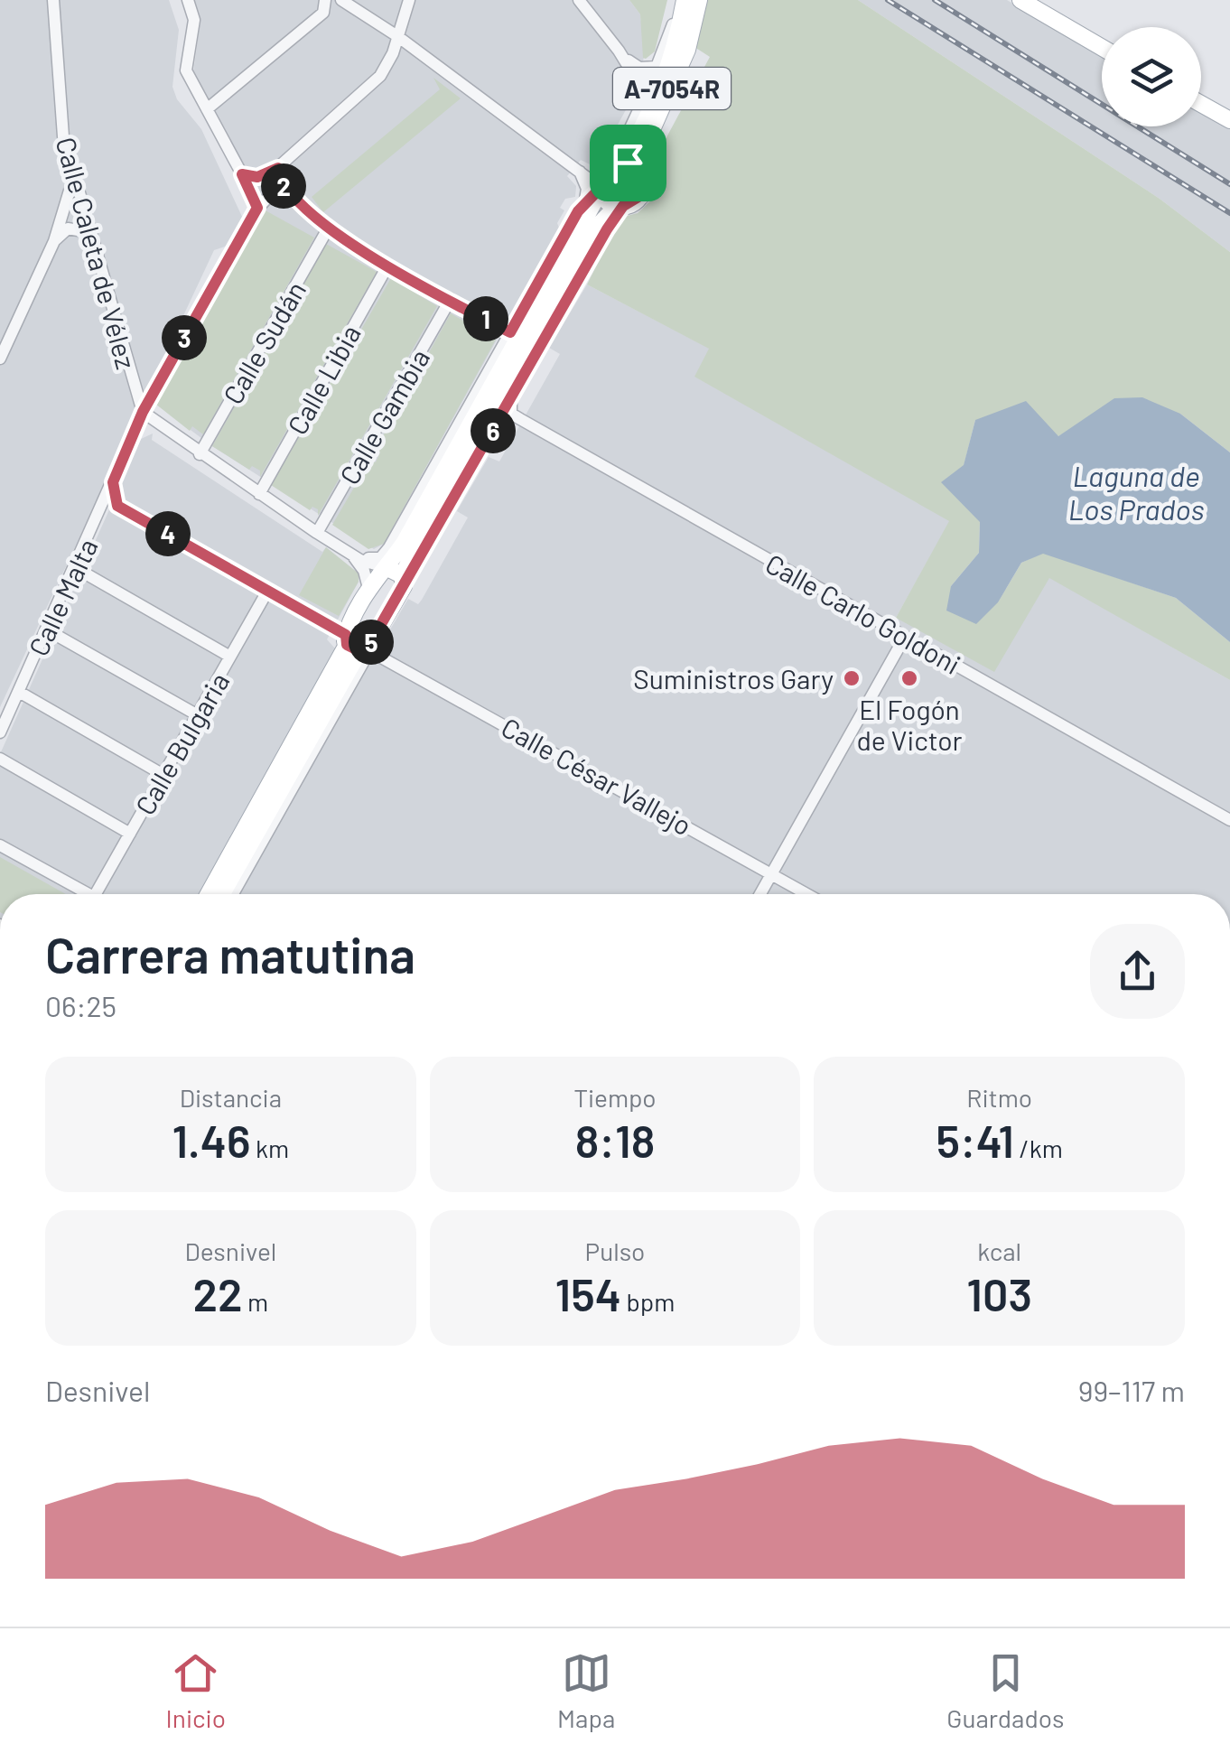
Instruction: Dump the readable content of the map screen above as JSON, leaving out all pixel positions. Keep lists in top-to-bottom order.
{
  "streets": {
    "main road": ["A-7054R"],
    "street": [
      "Calle Caleta de Vélez",
      "Calle Sudán",
      "Calle Libia",
      "Calle Gambia",
      "Calle Malta",
      "Calle Carlo Goldoni",
      "Calle Bulgaria",
      "Calle César Vallejo"
    ]
  },
  "crossings": [
    ["A-7054R", "Calle César Vallejo"],
    ["Calle Caleta de Vélez", "Calle Malta"],
    ["Calle Malta", "Calle César Vallejo"],
    ["Calle Bulgaria", "Calle César Vallejo"]
  ],
  "water": ["Laguna de Los Prados"],
  "places": ["Suministros Gary", "El Fogón de Victor"],
  "page": {
    "pins": [
      "2",
      "1",
      "3",
      "6",
      "4",
      "5"
    ],
    "heading": ["Carrera matutina", "06:25"],
    "stats": [
      ["Distancia", "1.46 km"],
      ["Tiempo", "8:18"],
      ["Ritmo", "5:41 /km"],
      ["Desnivel", "22 m"],
      ["Pulso", "154 bpm"],
      ["kcal", "103"]
    ],
    "chart": ["Desnivel", "99–117 m"],
    "tabs": ["Inicio", "Mapa", "Guardados"]
  }
}
